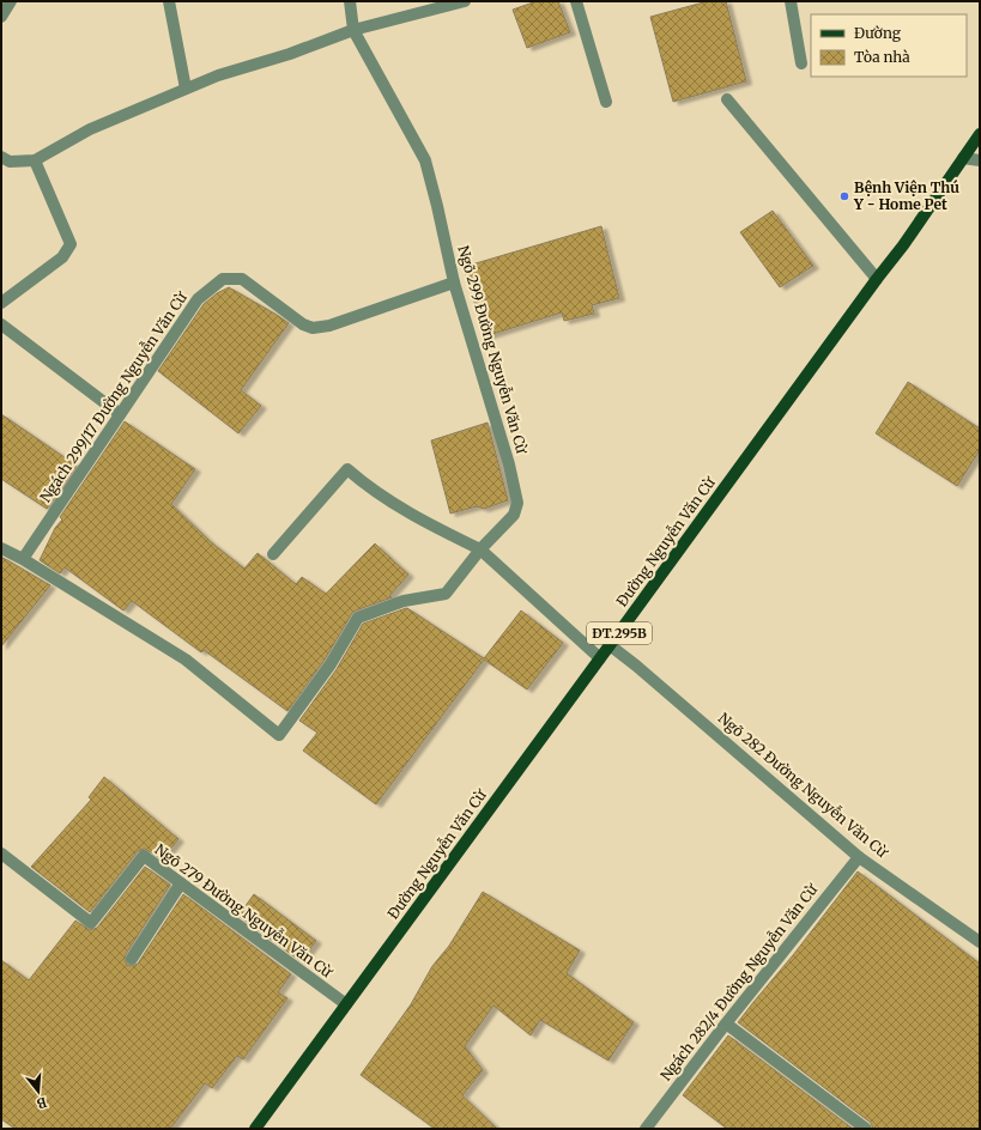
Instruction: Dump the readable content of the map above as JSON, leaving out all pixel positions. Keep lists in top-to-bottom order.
{
  "streets": {
    "main road": ["Đường Nguyễn Văn Cừ", "ĐT.295B"],
    "street": [
      "Ngõ 299 Đường Nguyễn Văn Cừ",
      "Ngách 299/17 Đường Nguyễn Văn Cừ",
      "Ngõ 282 Đường Nguyễn Văn Cừ",
      "Ngõ 279 Đường Nguyễn Văn Cừ",
      "Ngách 282/4 Đường Nguyễn Văn Cừ"
    ]
  },
  "crossings": [
    ["Ngõ 299 Đường Nguyễn Văn Cừ", "Ngách 299/17 Đường Nguyễn Văn Cừ"],
    ["Đường Nguyễn Văn Cừ", "Ngõ 282 Đường Nguyễn Văn Cừ"],
    ["Đường Nguyễn Văn Cừ", "Ngõ 279 Đường Nguyễn Văn Cừ"],
    ["Ngõ 282 Đường Nguyễn Văn Cừ", "Ngách 282/4 Đường Nguyễn Văn Cừ"]
  ],
  "places": ["Bệnh Viện Thú Y - Home Pet"],
  "legend": ["Đường", "Tòa nhà"],
  "north": "bottom"
}
